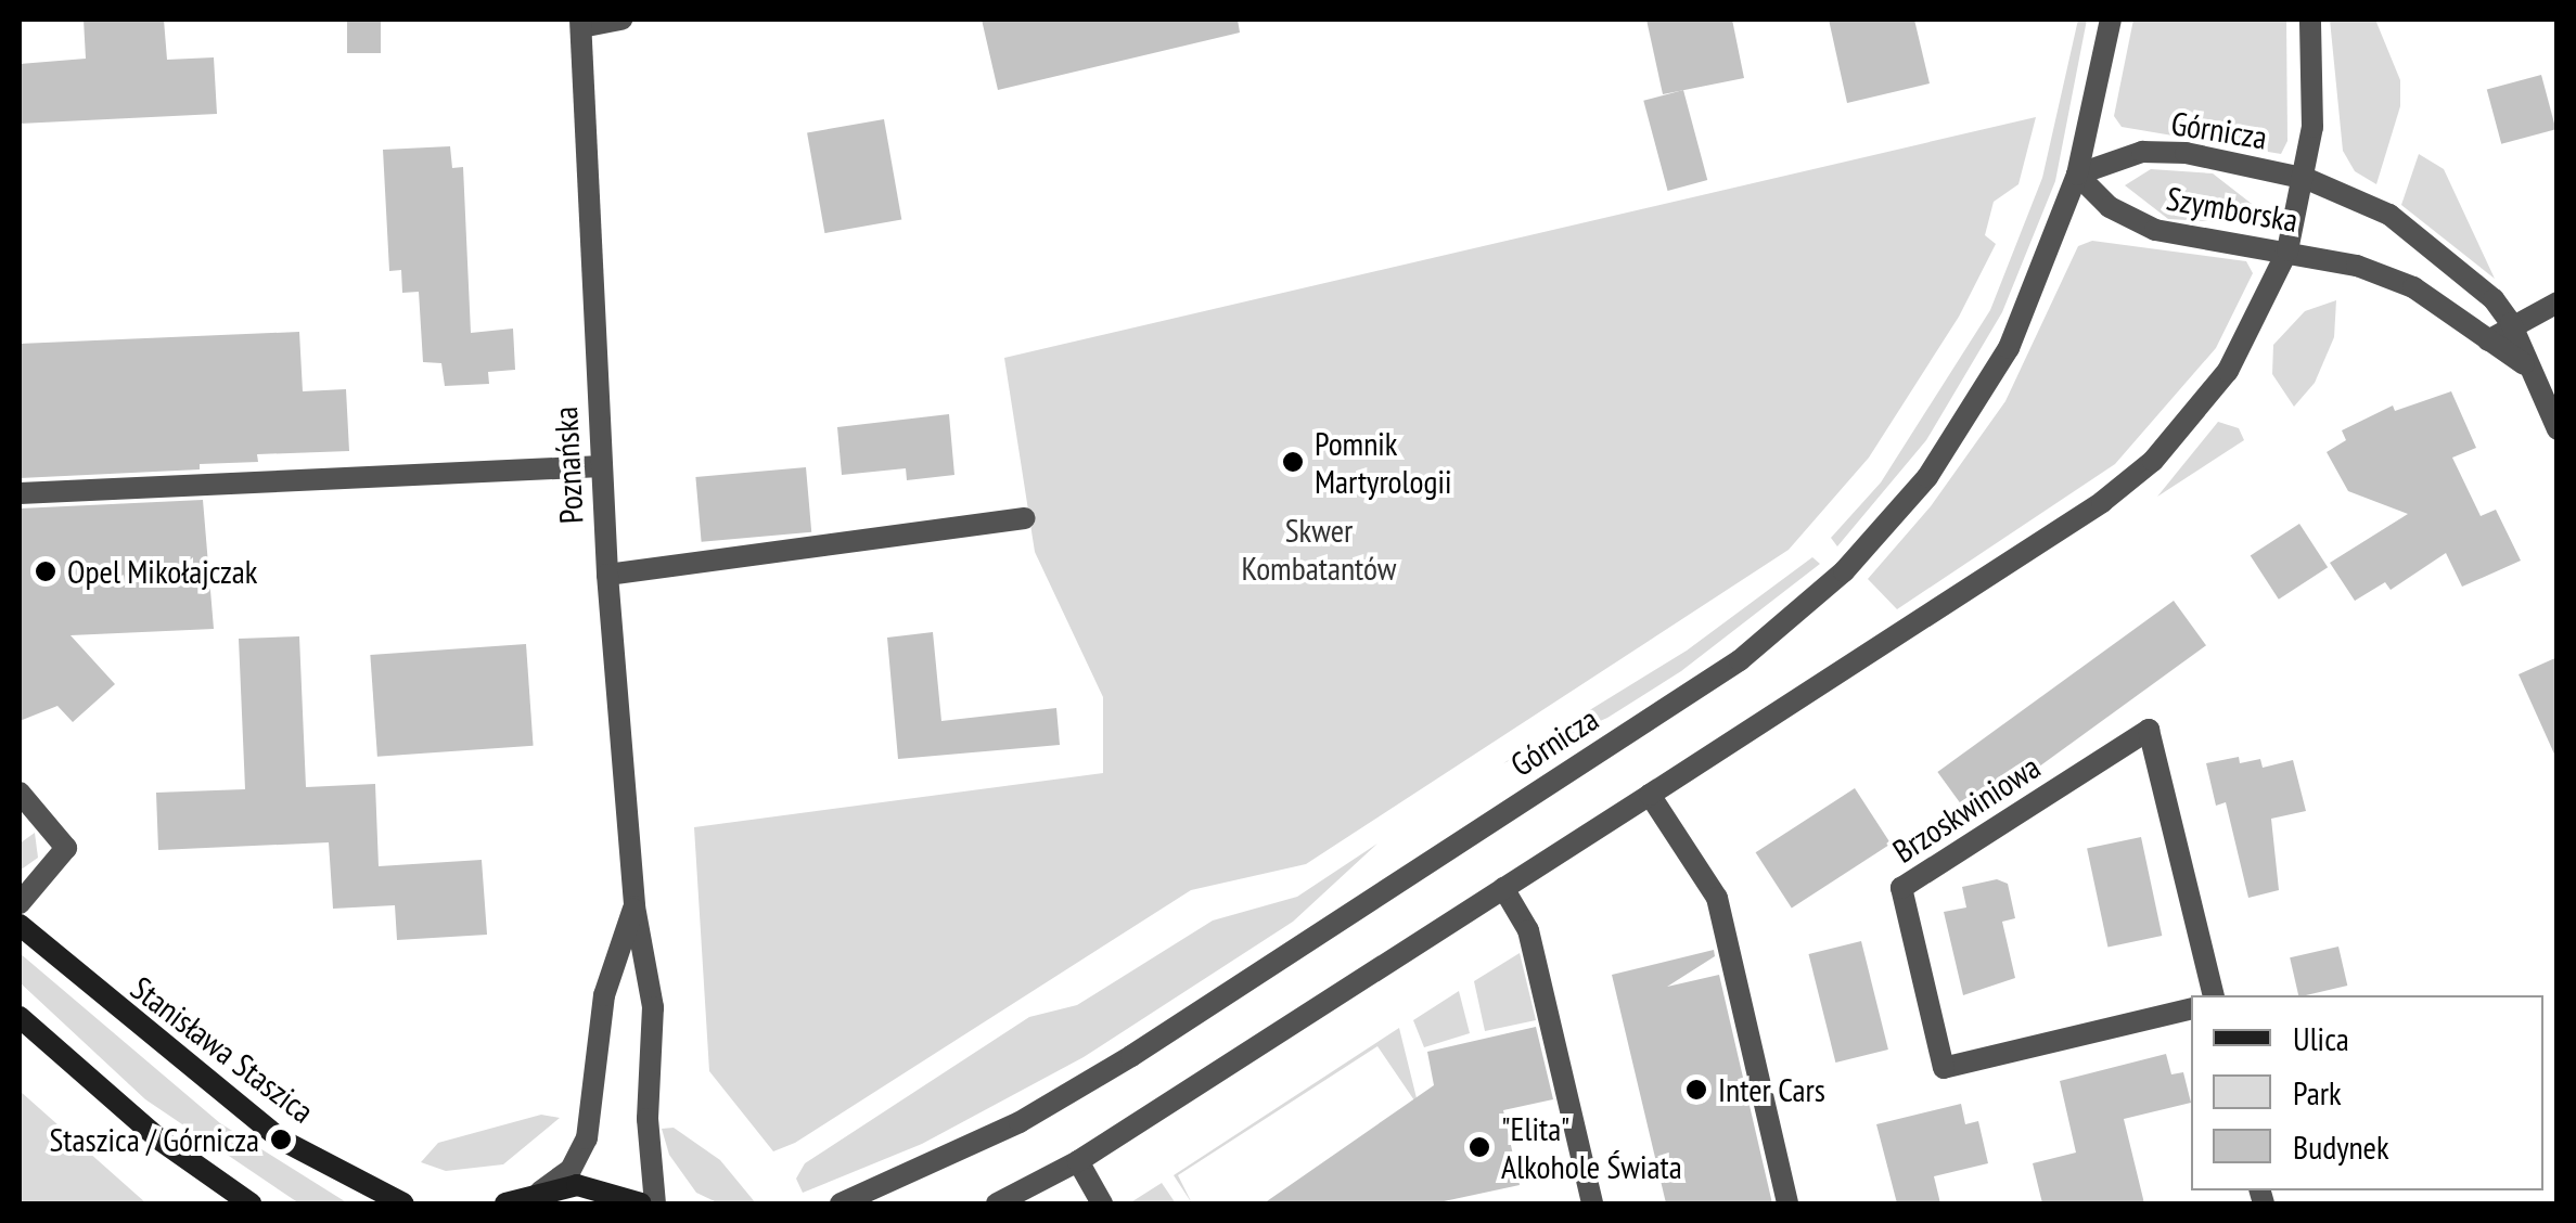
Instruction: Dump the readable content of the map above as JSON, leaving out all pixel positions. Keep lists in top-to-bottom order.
{
  "streets": {
    "main road": ["Stanisława Staszica"],
    "street": [
      "Górnicza",
      "Szymborska",
      "Poznańska",
      "Brzoskwiniowa"
    ]
  },
  "crossings": [
    ["Górnicza", "Szymborska"]
  ],
  "parks": ["Skwer Kombatantów"],
  "places": [
    "Pomnik Martyrologii",
    "Opel Mikołajczak",
    "Inter Cars",
    "Staszica / Górnicza",
    "\"Elita\" Alkohole Świata"
  ],
  "legend": ["Ulica", "Park", "Budynek"]
}
